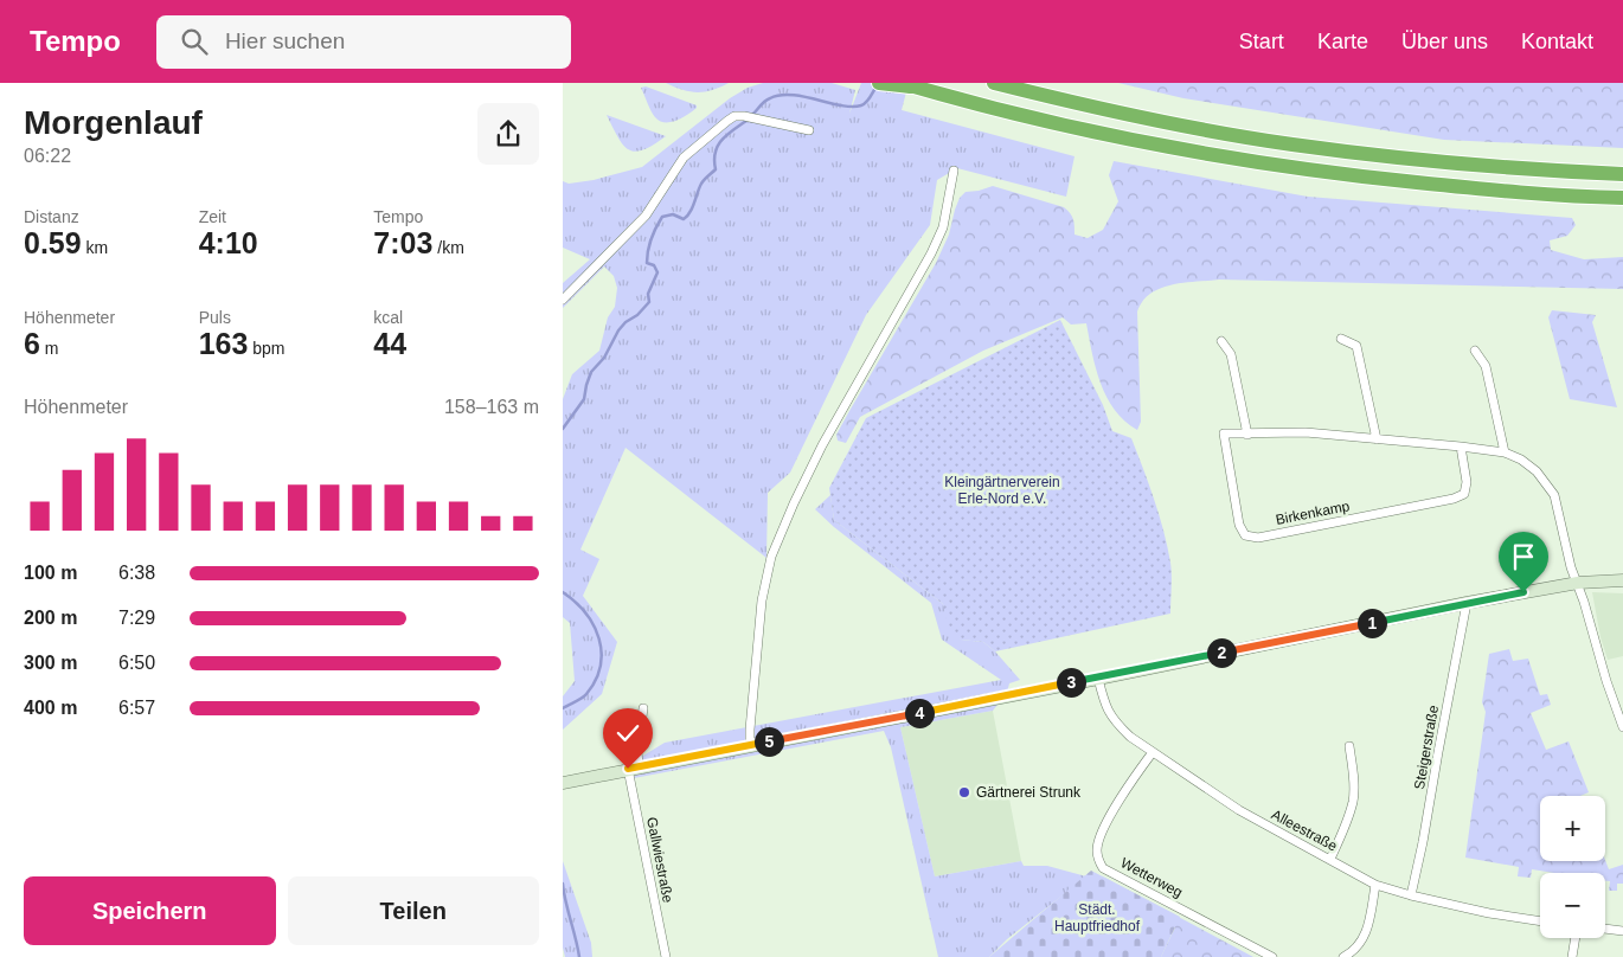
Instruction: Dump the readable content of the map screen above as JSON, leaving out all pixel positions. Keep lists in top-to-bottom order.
{
  "streets": {
    "street": [
      "Birkenkamp",
      "Steigerstraße",
      "Alleestraße",
      "Gallwiestraße",
      "Wetterweg"
    ]
  },
  "crossings": [
    ["Steigerstraße", "Alleestraße"],
    ["Alleestraße", "Wetterweg"]
  ],
  "parks": ["Kleingärtnerverein Erle-Nord e.V.", "Städt. Hauptfriedhof"],
  "places": ["Gärtnerei Strunk"],
  "page": {
    "header": "Tempo",
    "search": "Hier suchen",
    "nav": [
      "Start",
      "Karte",
      "Über uns",
      "Kontakt"
    ],
    "heading": ["Morgenlauf", "06:22"],
    "stats": [
      ["Distanz", "0.59 km"],
      ["Zeit", "4:10"],
      ["Tempo", "7:03 /km"],
      ["Höhenmeter", "6 m"],
      ["Puls", "163 bpm"],
      ["kcal", "44"]
    ],
    "chart": ["Höhenmeter", "158–163 m"],
    "list": [
      {
        "name": "100 m",
        "note": "6:38"
      },
      {
        "name": "200 m",
        "note": "7:29"
      },
      {
        "name": "300 m",
        "note": "6:50"
      },
      {
        "name": "400 m",
        "note": "6:57"
      }
    ],
    "pins": [
      "1",
      "2",
      "3",
      "4",
      "5"
    ],
    "map_buttons": ["+", "−"],
    "buttons": ["Speichern", "Teilen"]
  }
}
